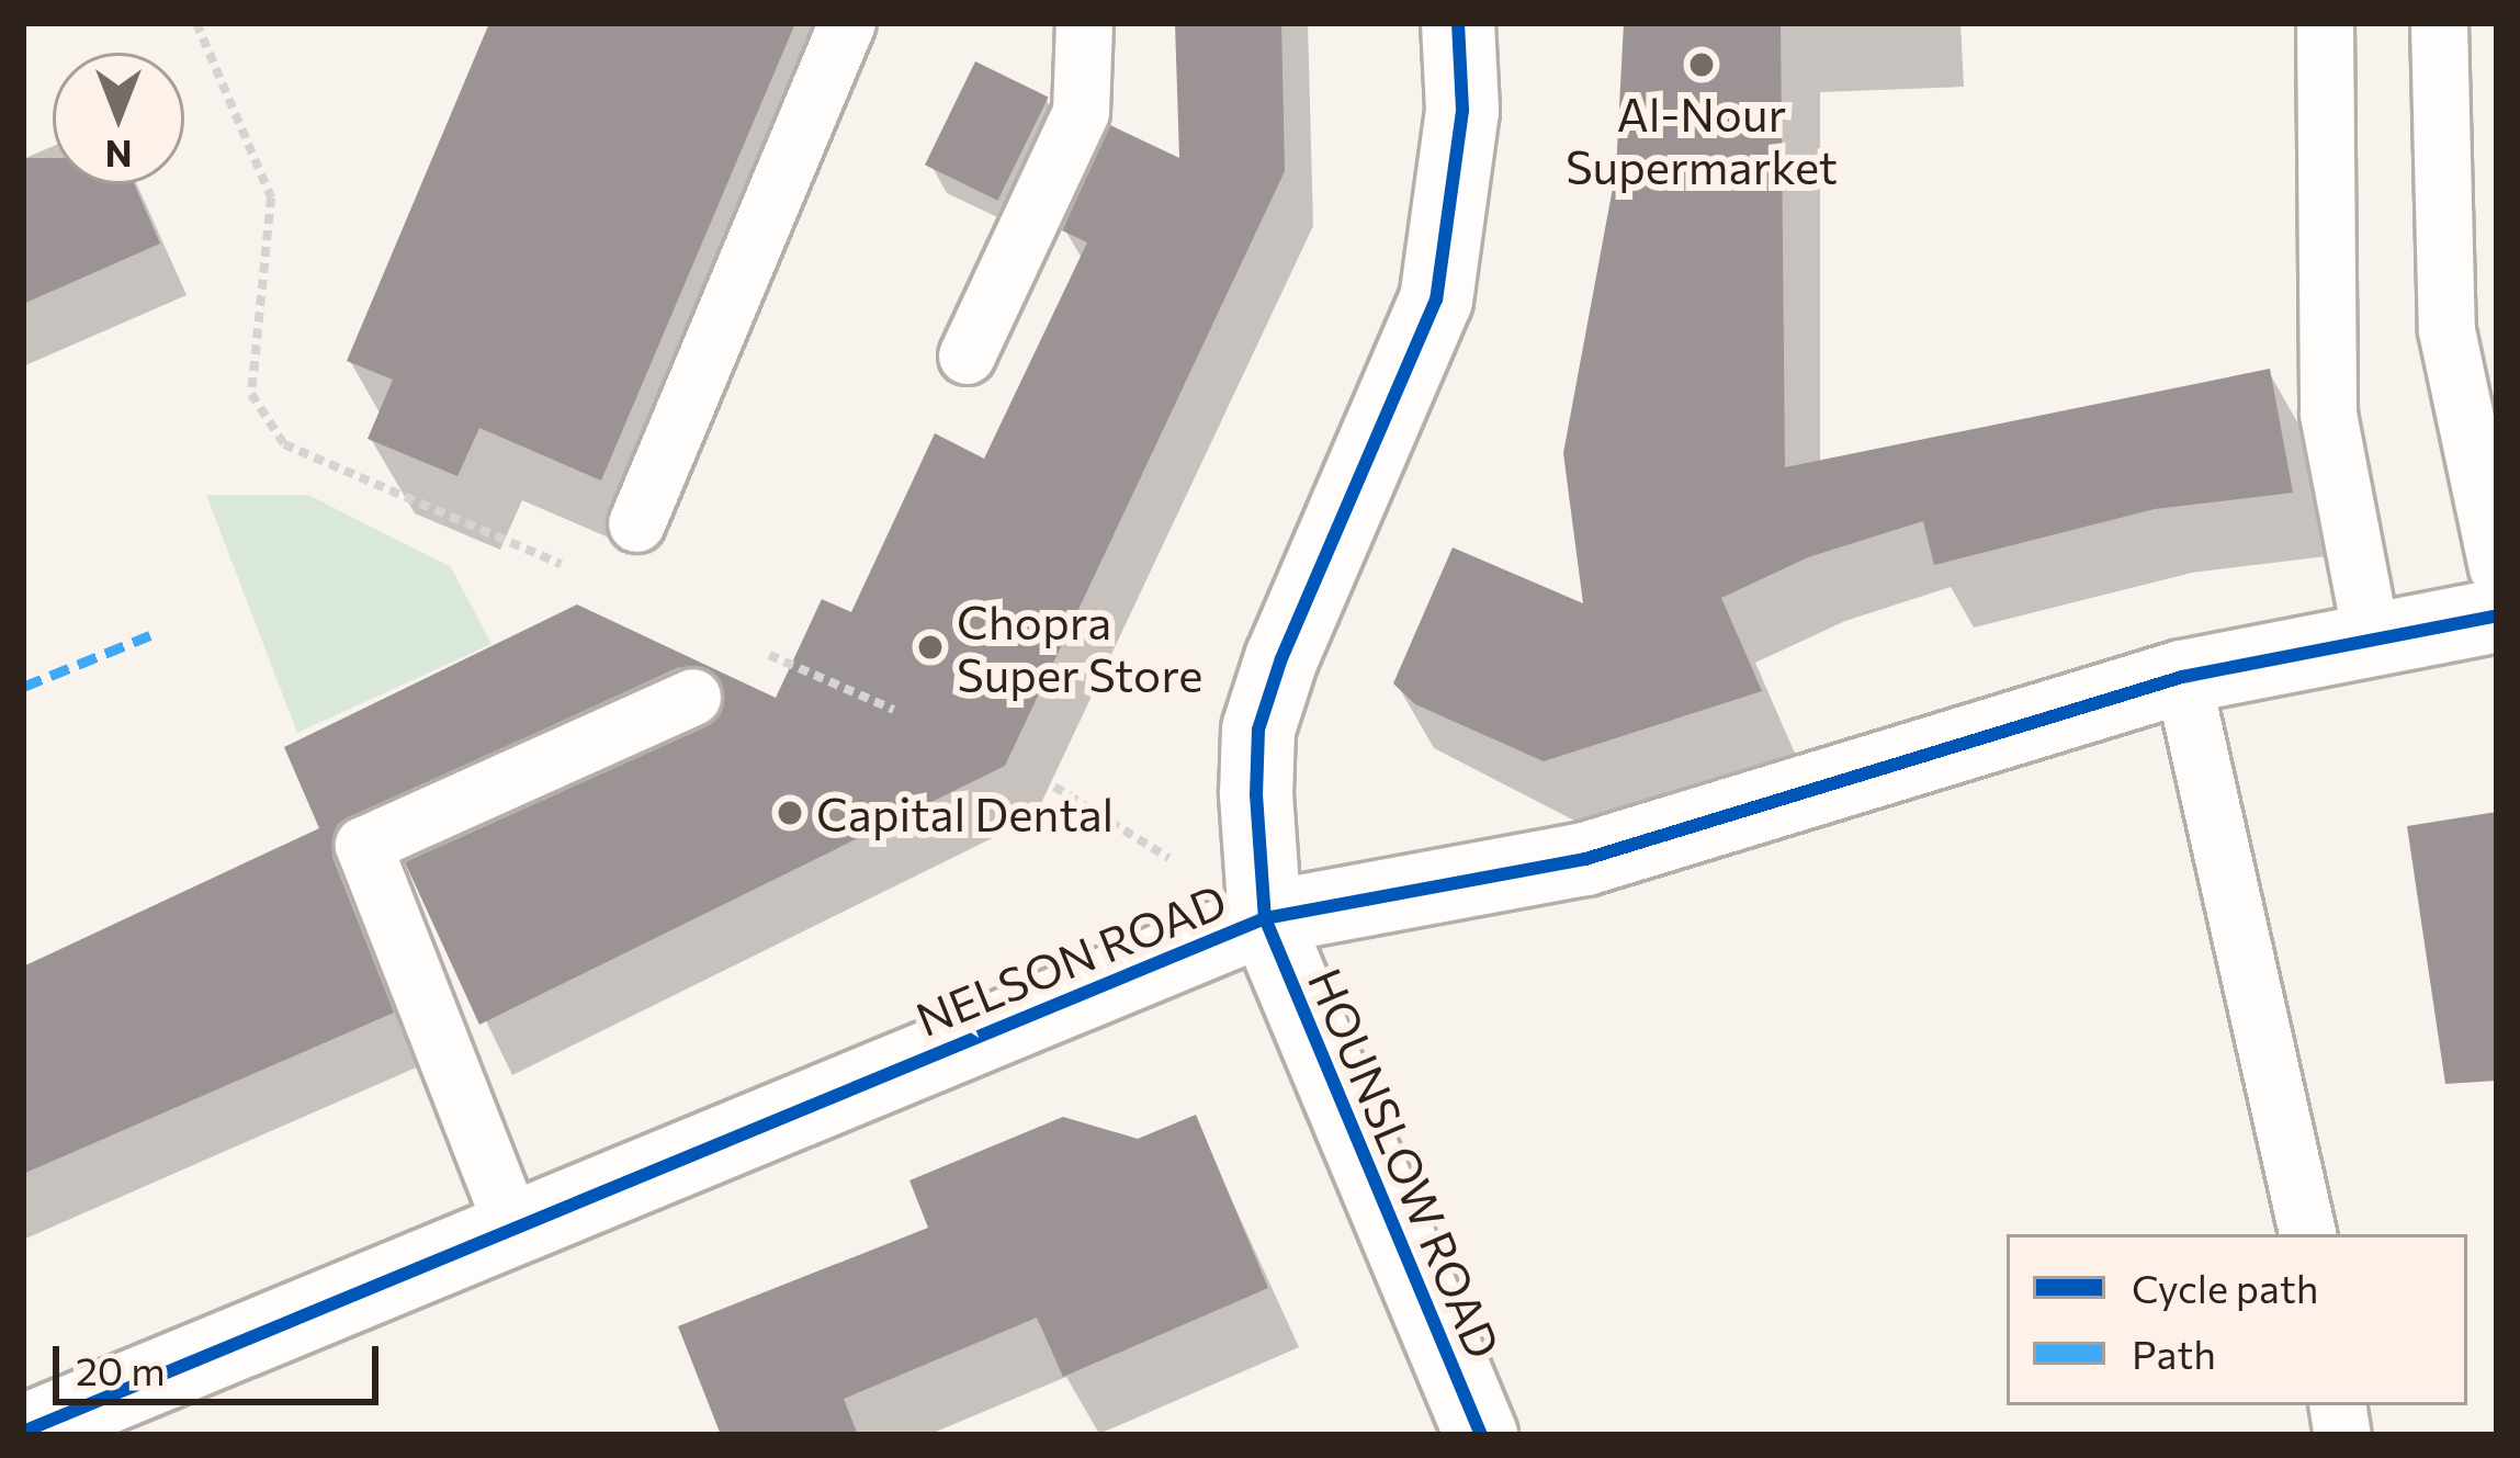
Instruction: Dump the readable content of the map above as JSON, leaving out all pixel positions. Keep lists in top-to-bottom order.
{
  "streets": {
    "street": ["NELSON ROAD", "HOUNSLOW ROAD"]
  },
  "crossings": [
    ["NELSON ROAD", "HOUNSLOW ROAD"]
  ],
  "places": ["Al-Nour Supermarket", "Chopra Super Store", "Capital Dental"],
  "legend": ["Cycle path", "Path"],
  "scale_bar": "20 m",
  "north": "bottom"
}
